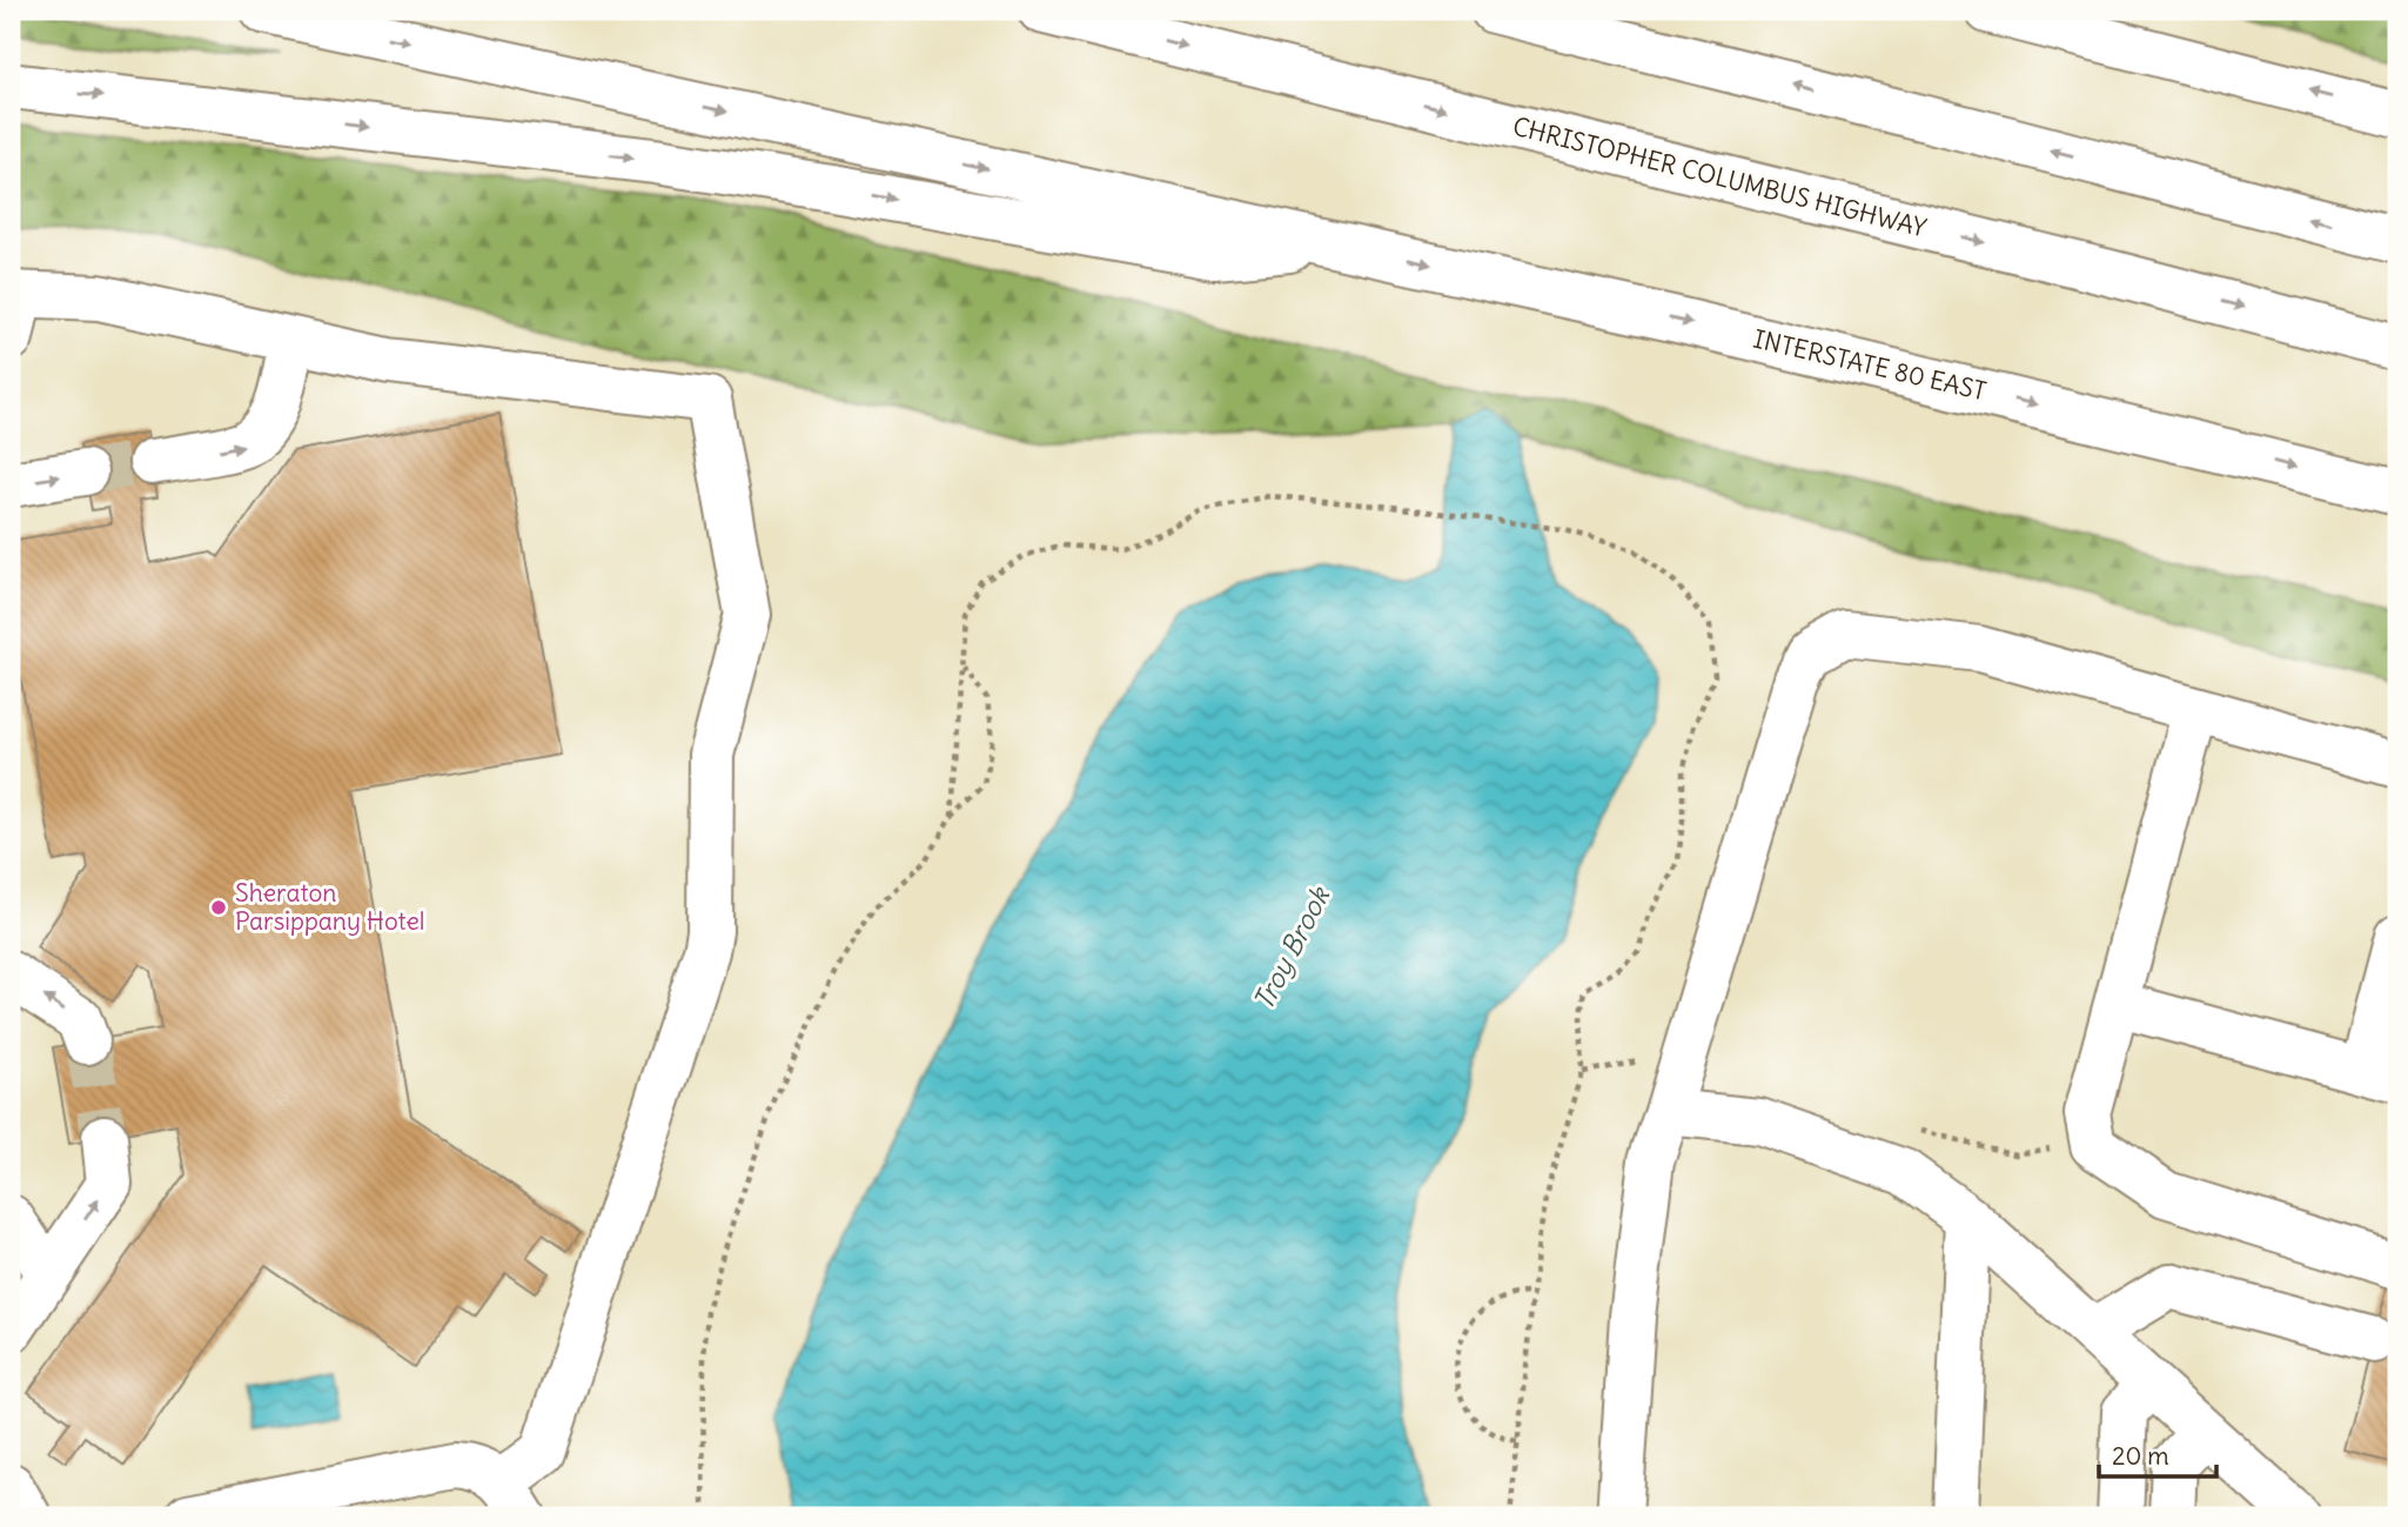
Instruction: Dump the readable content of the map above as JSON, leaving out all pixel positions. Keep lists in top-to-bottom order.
{
  "streets": {
    "main road": ["CHRISTOPHER COLUMBUS HIGHWAY", "INTERSTATE 80 EAST"]
  },
  "water": ["Troy Brook"],
  "places": ["Sheraton Parsippany Hotel"],
  "scale_bar": "20 m"
}
